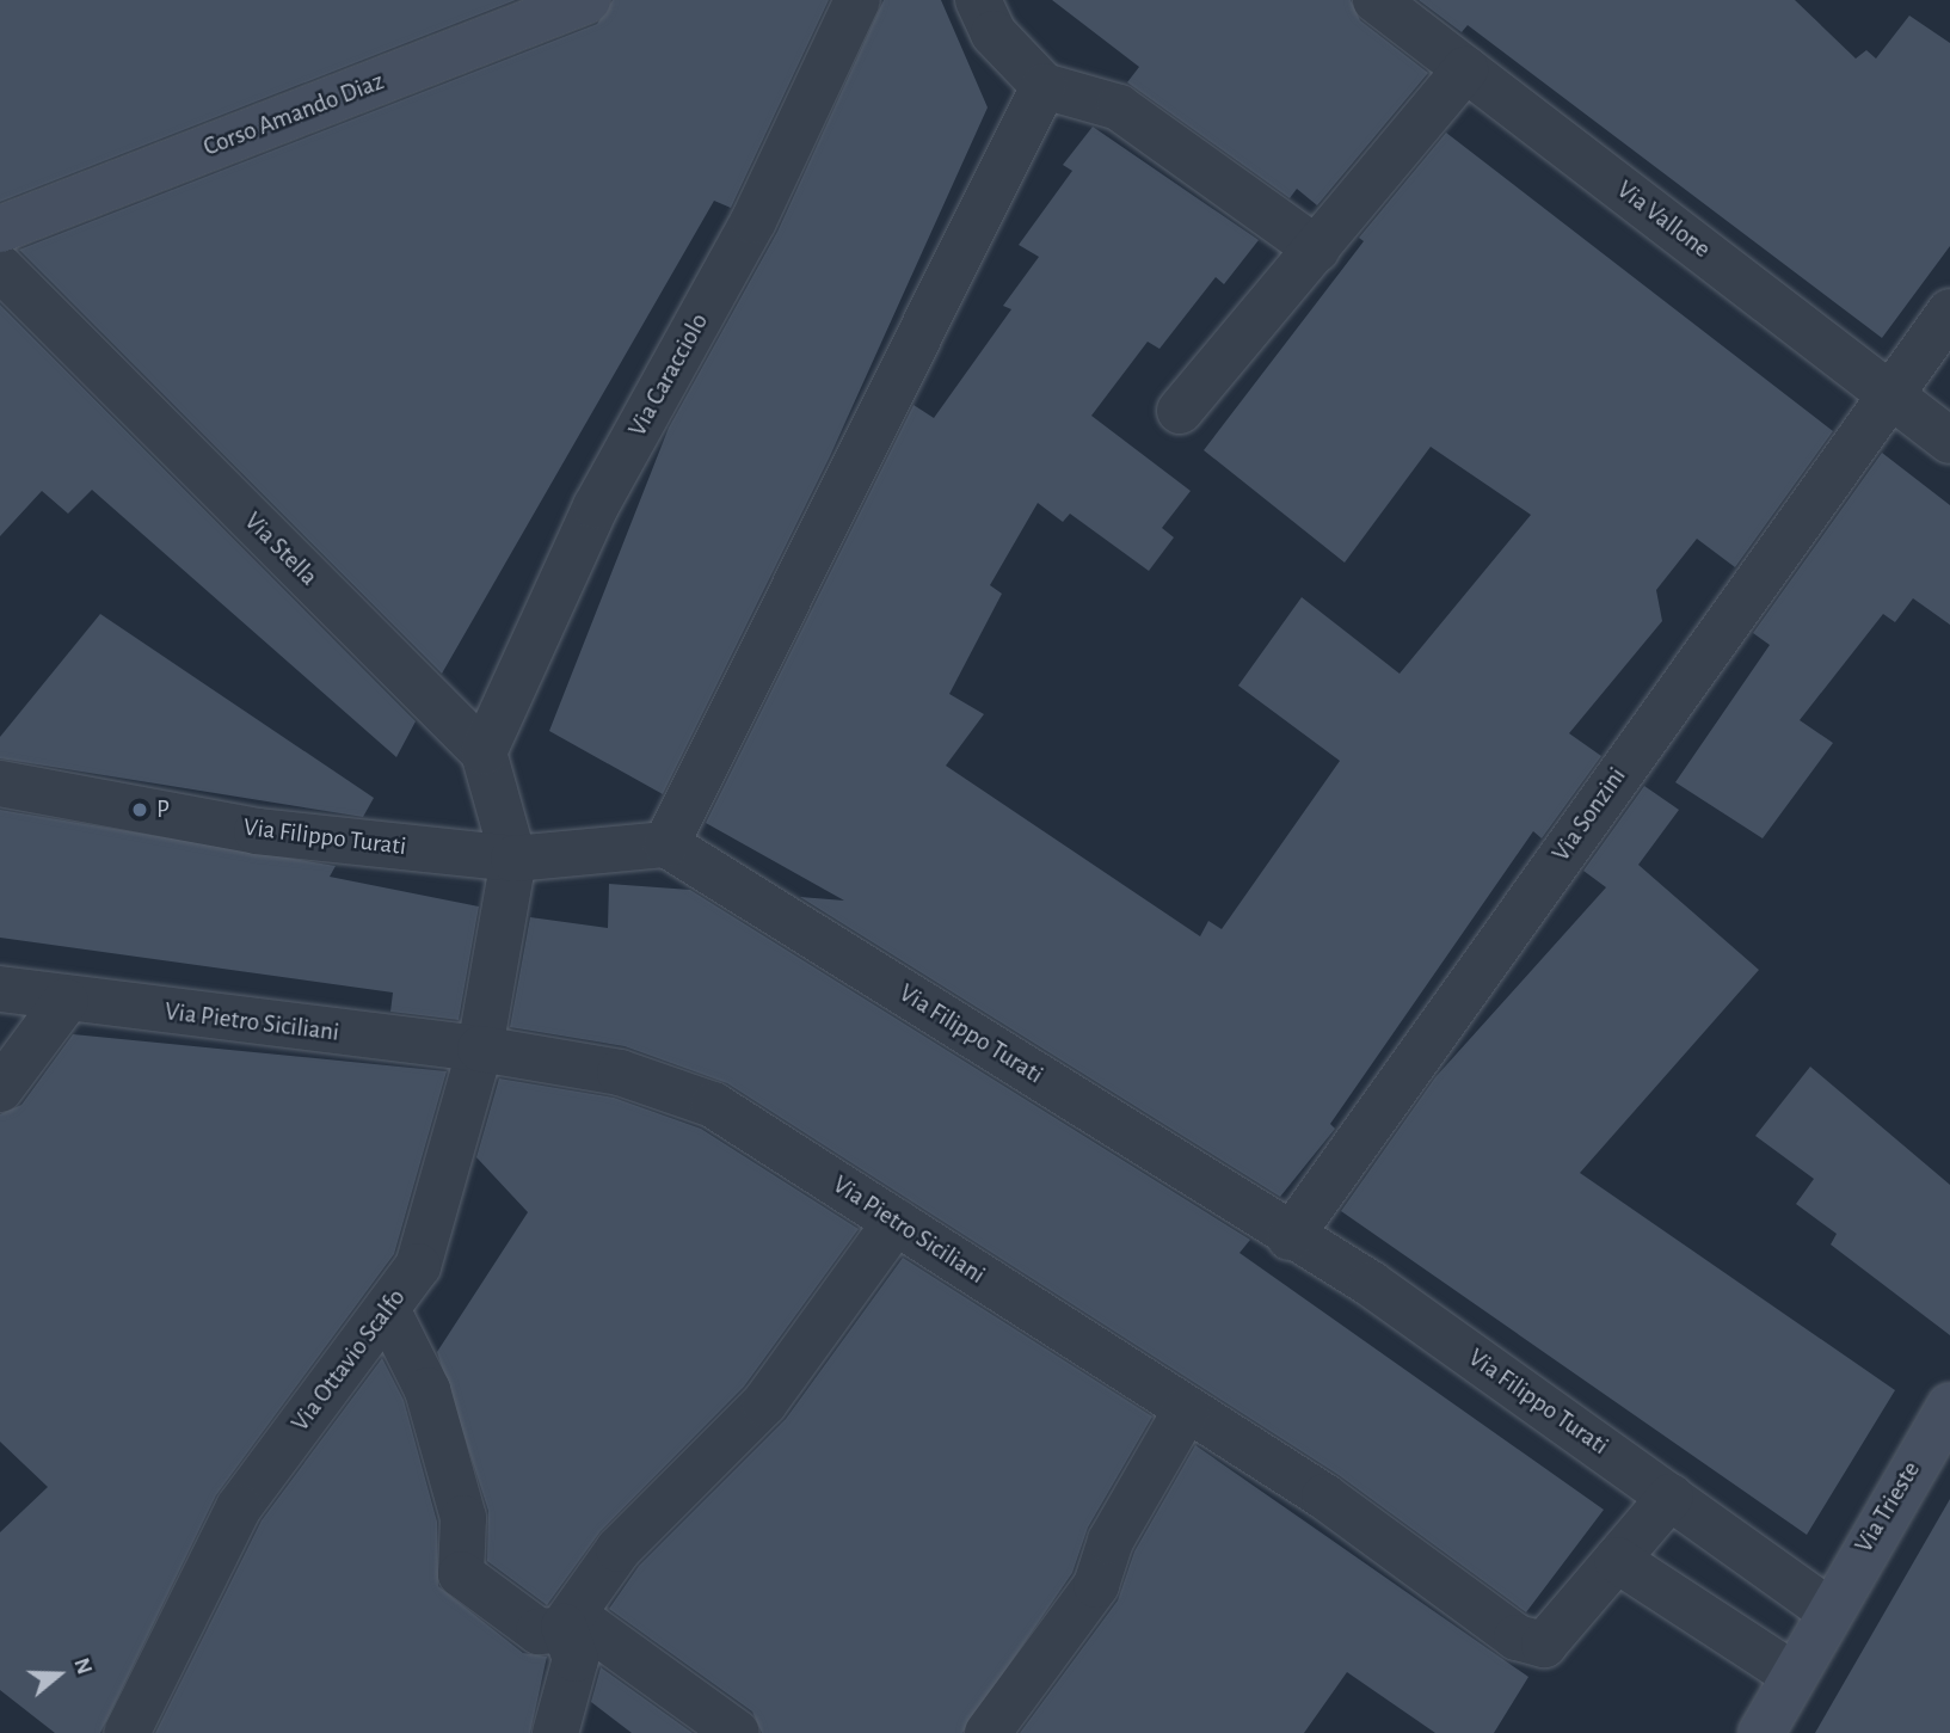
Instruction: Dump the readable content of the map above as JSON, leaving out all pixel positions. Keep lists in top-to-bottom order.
{
  "streets": {
    "main road": ["Corso Amando Diaz", "Via Trieste"],
    "street": [
      "Via Vallone",
      "Via Caracciolo",
      "Via Stella",
      "Via Sonzini",
      "Via Filippo Turati",
      "Via Pietro Siciliani",
      "Via Ottavio Scalfo"
    ]
  },
  "crossings": [
    ["Via Vallone", "Via Sonzini"],
    ["Via Caracciolo", "Via Stella"],
    ["Via Stella", "Via Filippo Turati"],
    ["Via Stella", "Via Ottavio Scalfo"],
    ["Via Sonzini", "Via Filippo Turati"],
    ["Via Filippo Turati", "Via Pietro Siciliani"],
    ["Via Filippo Turati", "Via Ottavio Scalfo"],
    ["Via Filippo Turati", "Via Trieste"],
    ["Via Pietro Siciliani", "Via Ottavio Scalfo"]
  ],
  "places": ["P"],
  "north": "right"
}
